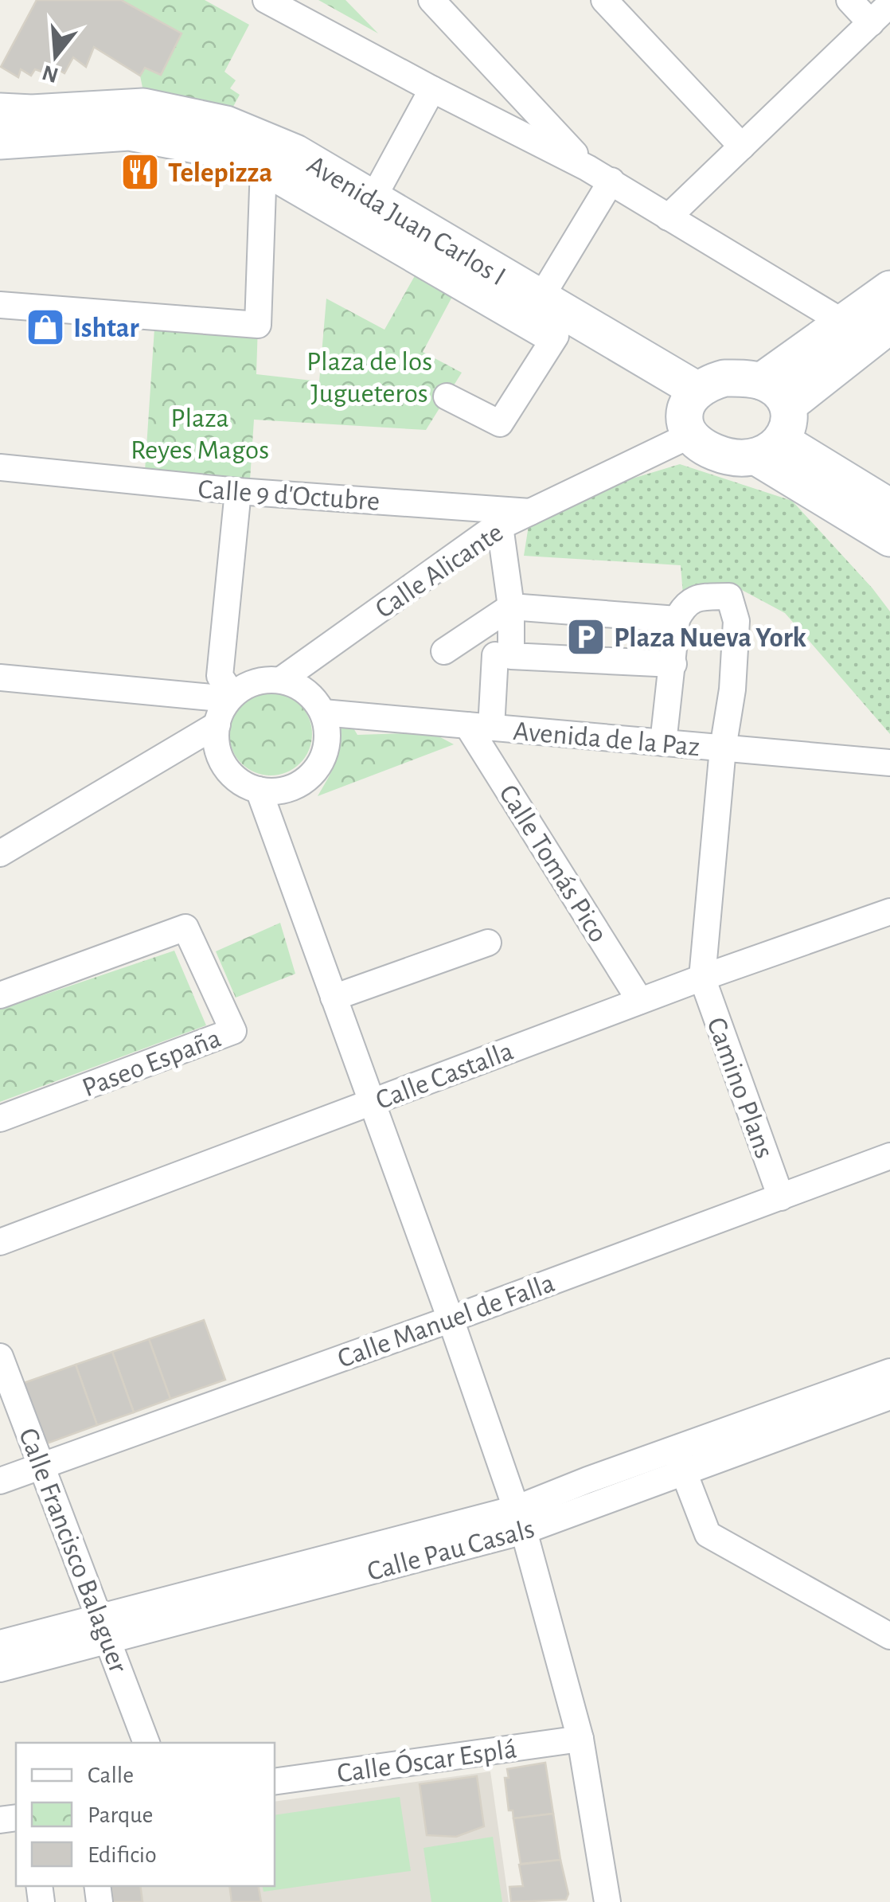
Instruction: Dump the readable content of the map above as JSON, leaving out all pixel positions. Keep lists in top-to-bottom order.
{
  "streets": {
    "main road": ["Avenida Juan Carlos I"],
    "street": [
      "Calle 9 d'Octubre",
      "Calle Alicante",
      "Avenida de la Paz",
      "Calle Tomás Pico",
      "Paseo España",
      "Calle Castalla",
      "Camino Plans",
      "Calle Manuel de Falla",
      "Calle Pau Casals",
      "Calle Francisco Balaguer",
      "Calle Óscar Esplá"
    ]
  },
  "crossings": [
    ["Avenida Juan Carlos I", "Calle Alicante"],
    ["Calle 9 d'Octubre", "Calle Alicante"],
    ["Calle Alicante", "Avenida de la Paz"],
    ["Avenida de la Paz", "Calle Tomás Pico"],
    ["Calle Tomás Pico", "Calle Castalla"],
    ["Calle Castalla", "Camino Plans"],
    ["Camino Plans", "Calle Manuel de Falla"],
    ["Calle Manuel de Falla", "Calle Francisco Balaguer"],
    ["Calle Pau Casals", "Calle Francisco Balaguer"]
  ],
  "parks": ["Plaza de los Jugueteros", "Plaza Reyes Magos"],
  "places": {
    "restaurant": ["Telepizza"],
    "shop": ["Ishtar"],
    "parking": ["Plaza Nueva York"]
  },
  "legend": ["Calle", "Parque", "Edificio"],
  "north": "bottom"
}
